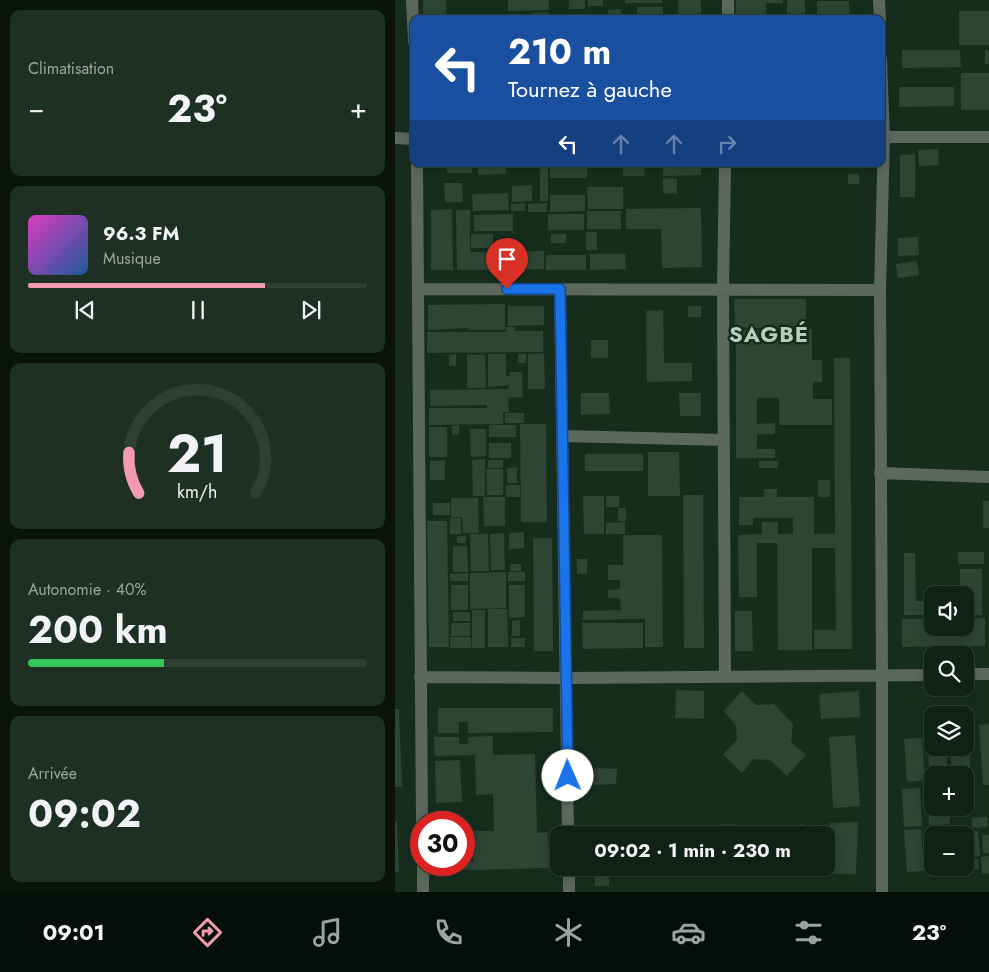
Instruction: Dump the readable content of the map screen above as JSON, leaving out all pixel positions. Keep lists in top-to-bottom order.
{
  "districts": ["SAGBÉ"],
  "page": {
    "tile": [
      "Climatisation",
      ["Autonomie · 40%", "200 km"],
      ["Arrivée", "09:02"]
    ],
    "turn": ["210 m", "Tournez à gauche"],
    "heat": ["−", "23°", "+"],
    "song": ["96.3 FM", "Musique"],
    "map_buttons": ["+", "−"],
    "limit": "30",
    "trip": "09:02 · 1 min · 230 m",
    "tabs": ["09:01", "23°"],
    "gauge": ["21", "km/h"]
  }
}
